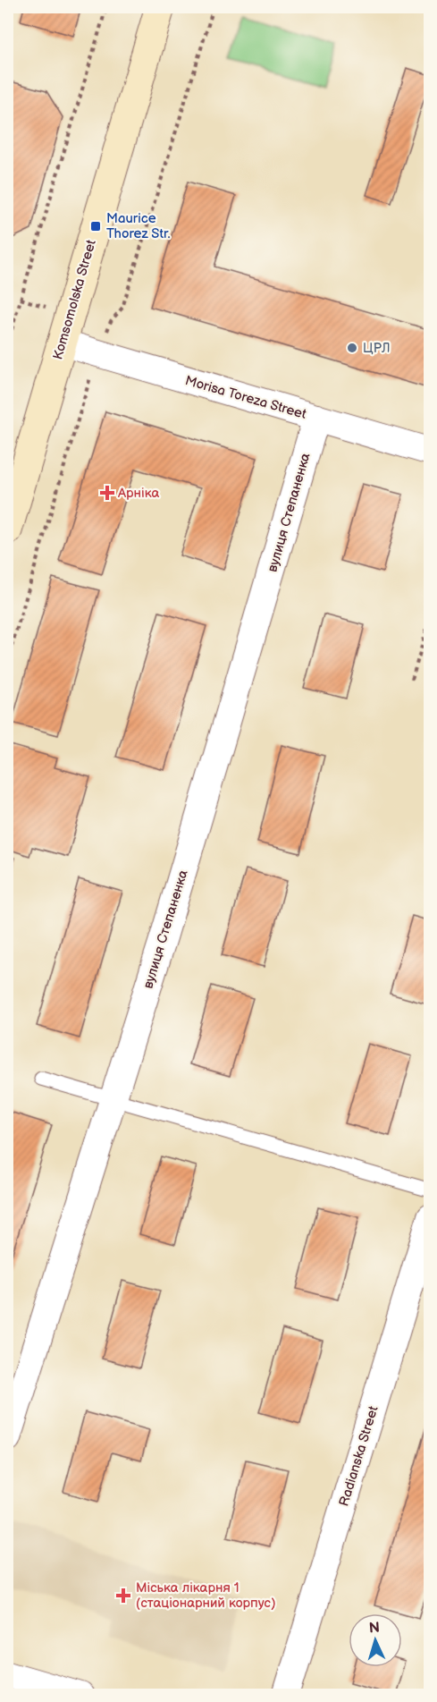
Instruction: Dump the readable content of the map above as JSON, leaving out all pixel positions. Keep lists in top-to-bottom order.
{
  "streets": {
    "street": [
      "Komsomolska Street",
      "Morisa Toreza Street",
      "вулиця Степаненка",
      "Radianska Street"
    ]
  },
  "crossings": [
    ["Komsomolska Street", "Morisa Toreza Street"],
    ["Morisa Toreza Street", "вулиця Степаненка"]
  ],
  "places": {
    "transit": ["Maurice Thorez Str."],
    "other": ["ЦРЛ"],
    "health": ["Арніка", "Міська лікарня 1 (стаціонарний корпус)"]
  },
  "north": "top"
}
